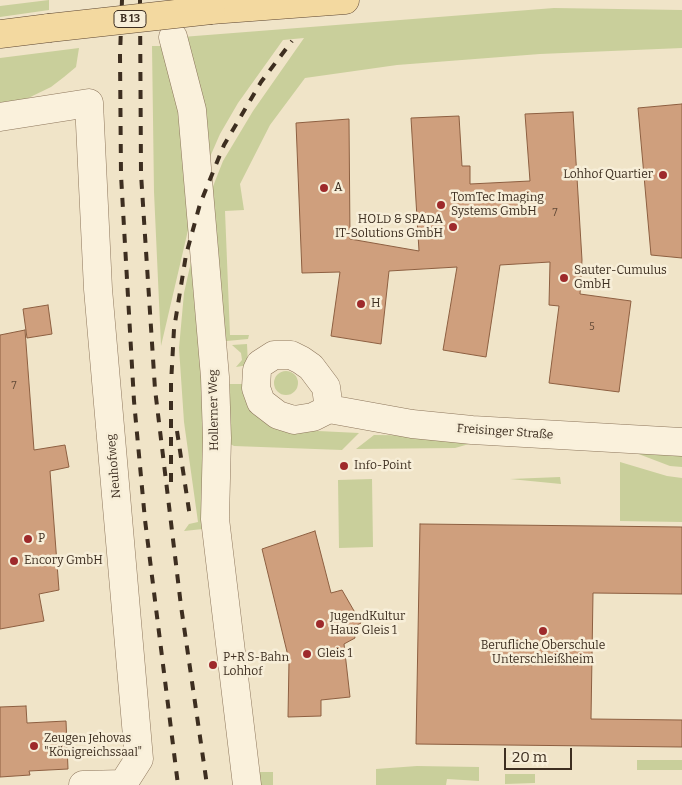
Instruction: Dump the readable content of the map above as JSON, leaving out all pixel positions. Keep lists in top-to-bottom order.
{
  "streets": {
    "main road": ["B 13"],
    "street": ["Hollerner Weg", "Freisinger Straße", "Neuhofweg"]
  },
  "places": [
    "Lohhof Quartier",
    "A",
    "TomTec Imaging Systems GmbH",
    "HOLD & SPADA IT-Solutions GmbH",
    "Sauter-Cumulus GmbH",
    "H",
    "Info-Point",
    "P",
    "Encory GmbH",
    "JugendKultur Haus Gleis 1",
    "Berufliche Oberschule Unterschleißheim",
    "Gleis 1",
    "P+R S-Bahn Lohhof",
    "Zeugen Jehovas \"Königreichssaal\""
  ],
  "house_numbers": ["7", "5", "7"],
  "scale_bar": "20 m"
}
